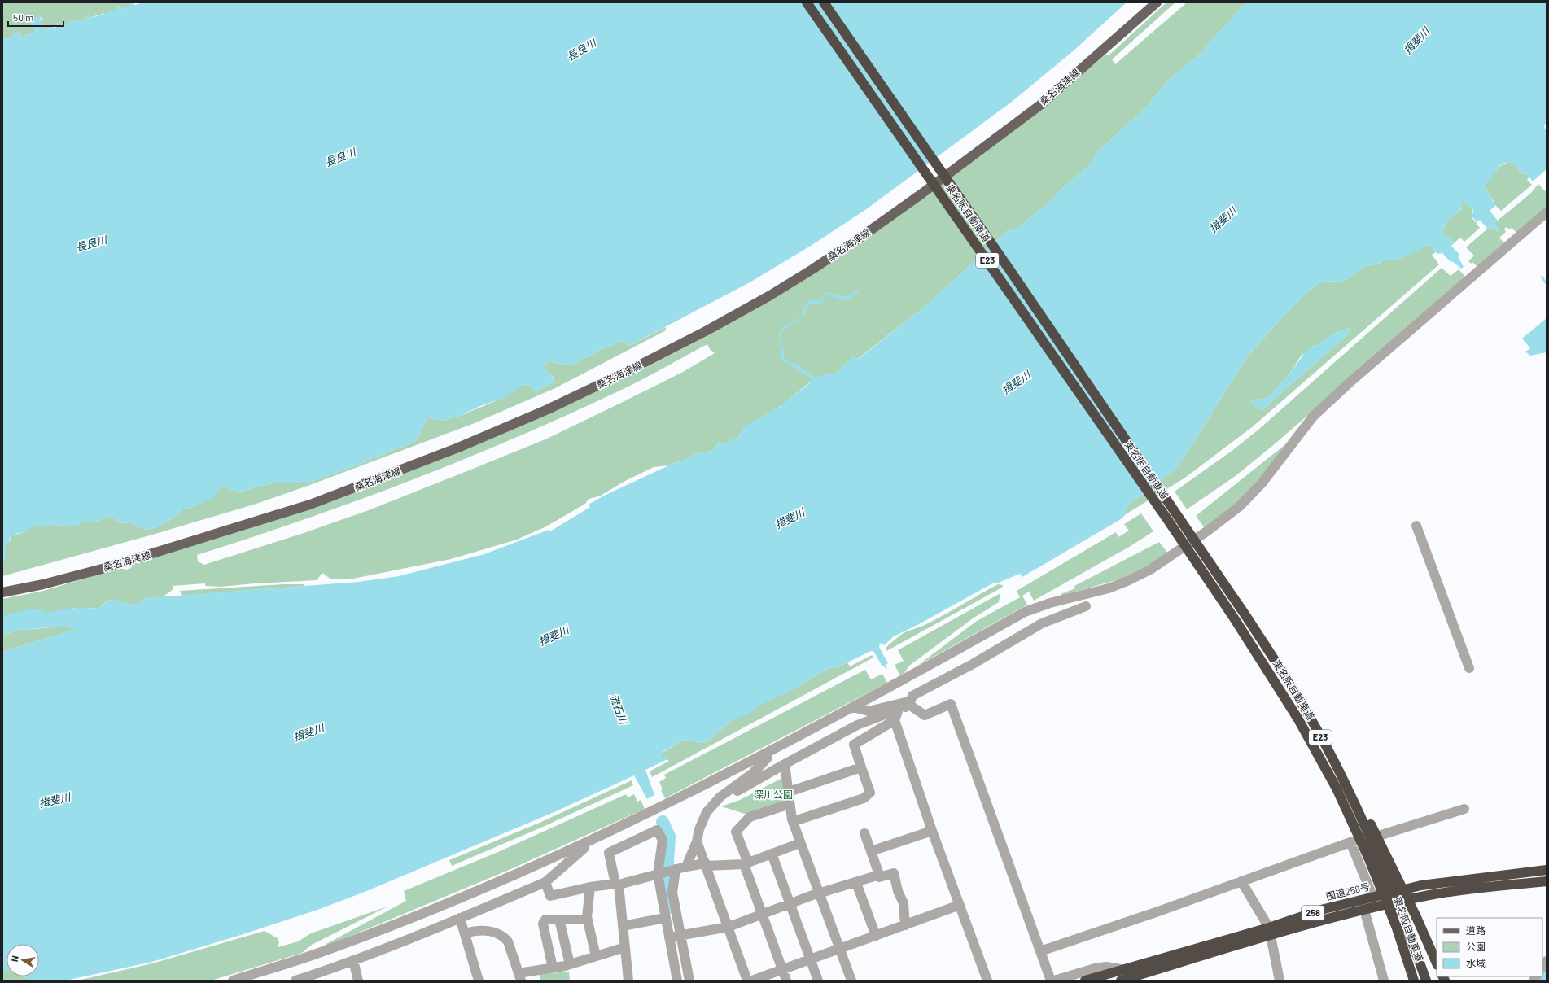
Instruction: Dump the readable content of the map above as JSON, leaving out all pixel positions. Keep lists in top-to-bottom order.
{
  "streets": {
    "highway": [
      "東名阪自動車道",
      "E23",
      "国道258号",
      "258"
    ],
    "main road": ["桑名海津線"]
  },
  "water": ["揖斐川", "長良川", "流石川"],
  "parks": ["深川公園"],
  "legend": ["道路", "公園", "水域"],
  "scale_bar": "50 m",
  "north": "left"
}
